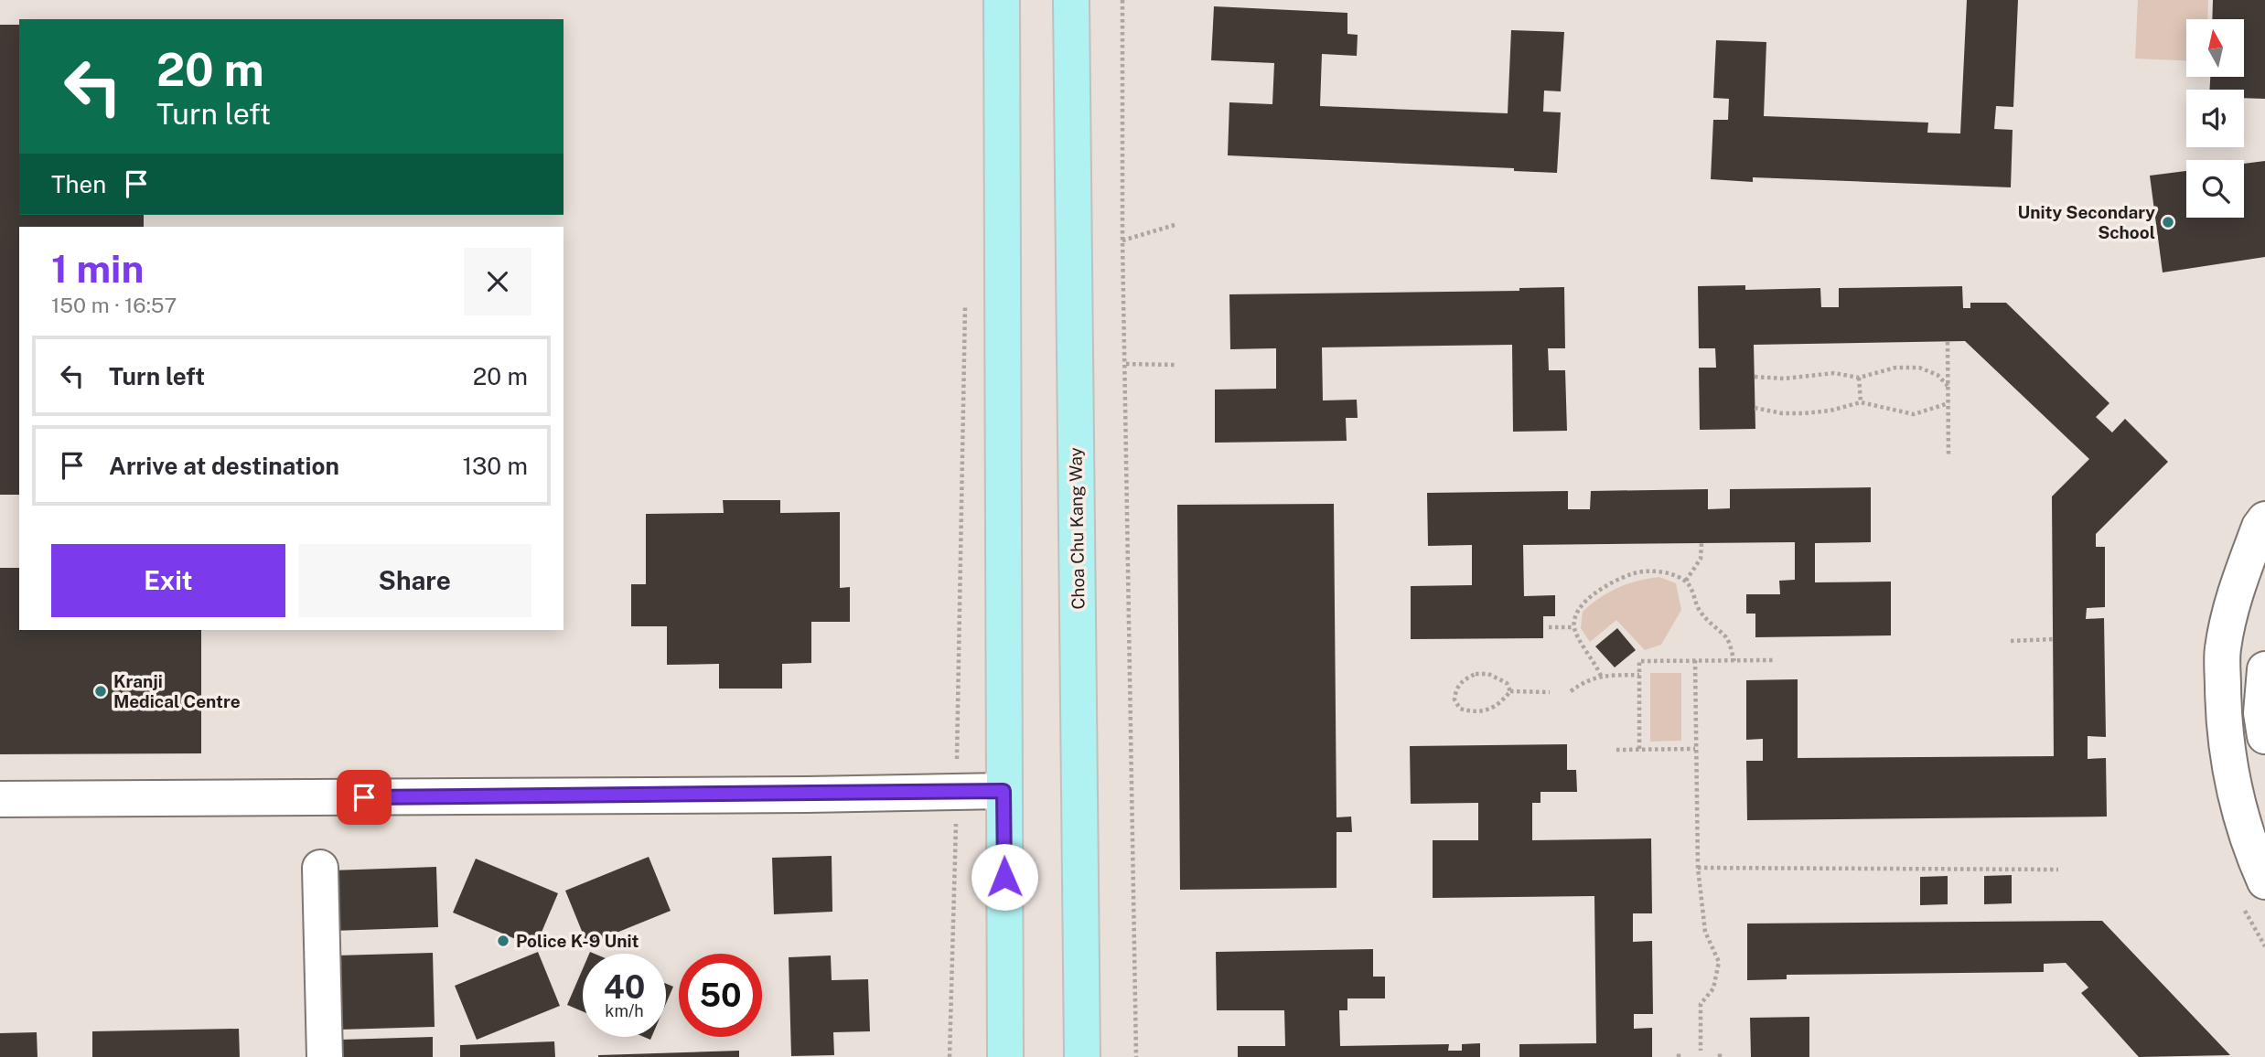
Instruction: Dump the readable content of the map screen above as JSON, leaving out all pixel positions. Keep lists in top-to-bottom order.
{
  "streets": {
    "main road": ["Choa Chu Kang Way"]
  },
  "places": ["Unity Secondary School", "Kranji Medical Centre", "Police K-9 Unit"],
  "north": "top",
  "page": {
    "turn": ["20 m", "Turn left"],
    "then": "Then",
    "heading": ["1 min", "150 m · 16:57"],
    "list": [
      {
        "name": "Turn left",
        "value": "20 m"
      },
      {
        "name": "Arrive at destination",
        "value": "130 m"
      }
    ],
    "buttons": ["Exit", "Share"],
    "speed": "40 km/h",
    "limit": "50"
  }
}
